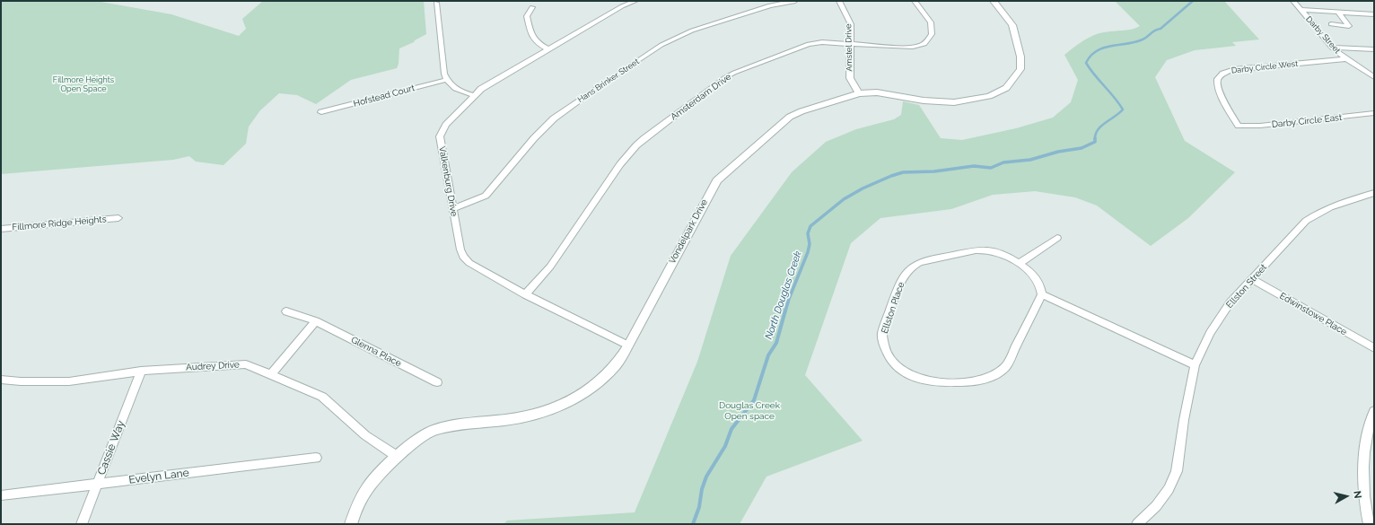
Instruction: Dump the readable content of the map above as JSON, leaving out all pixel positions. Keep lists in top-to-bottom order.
{
  "streets": {
    "street": [
      "Darby Street",
      "Amstel Drive",
      "Darby Circle West",
      "Hans Brinker Street",
      "Hofstead Court",
      "Amsterdam Drive",
      "Darby Circle East",
      "Valkenburg Drive",
      "Fillmore Ridge Heights",
      "Vondelpark Drive",
      "Ellston Street",
      "Ellston Place",
      "Edwinstowe Place",
      "Glenna Place",
      "Audrey Drive",
      "Cassie Way",
      "Evelyn Lane"
    ]
  },
  "crossings": [
    ["Darby Street", "Darby Circle West"],
    ["Amstel Drive", "Amsterdam Drive"],
    ["Amstel Drive", "Vondelpark Drive"],
    ["Darby Circle West", "Darby Circle East"],
    ["Hans Brinker Street", "Valkenburg Drive"],
    ["Amsterdam Drive", "Valkenburg Drive"],
    ["Valkenburg Drive", "Vondelpark Drive"],
    ["Vondelpark Drive", "Audrey Drive"],
    ["Ellston Street", "Edwinstowe Place"],
    ["Audrey Drive", "Cassie Way"],
    ["Cassie Way", "Evelyn Lane"]
  ],
  "water": ["North Douglas Creek"],
  "parks": ["Fillmore Heights Open Space", "Douglas Creek Open space"],
  "north": "right"
}
